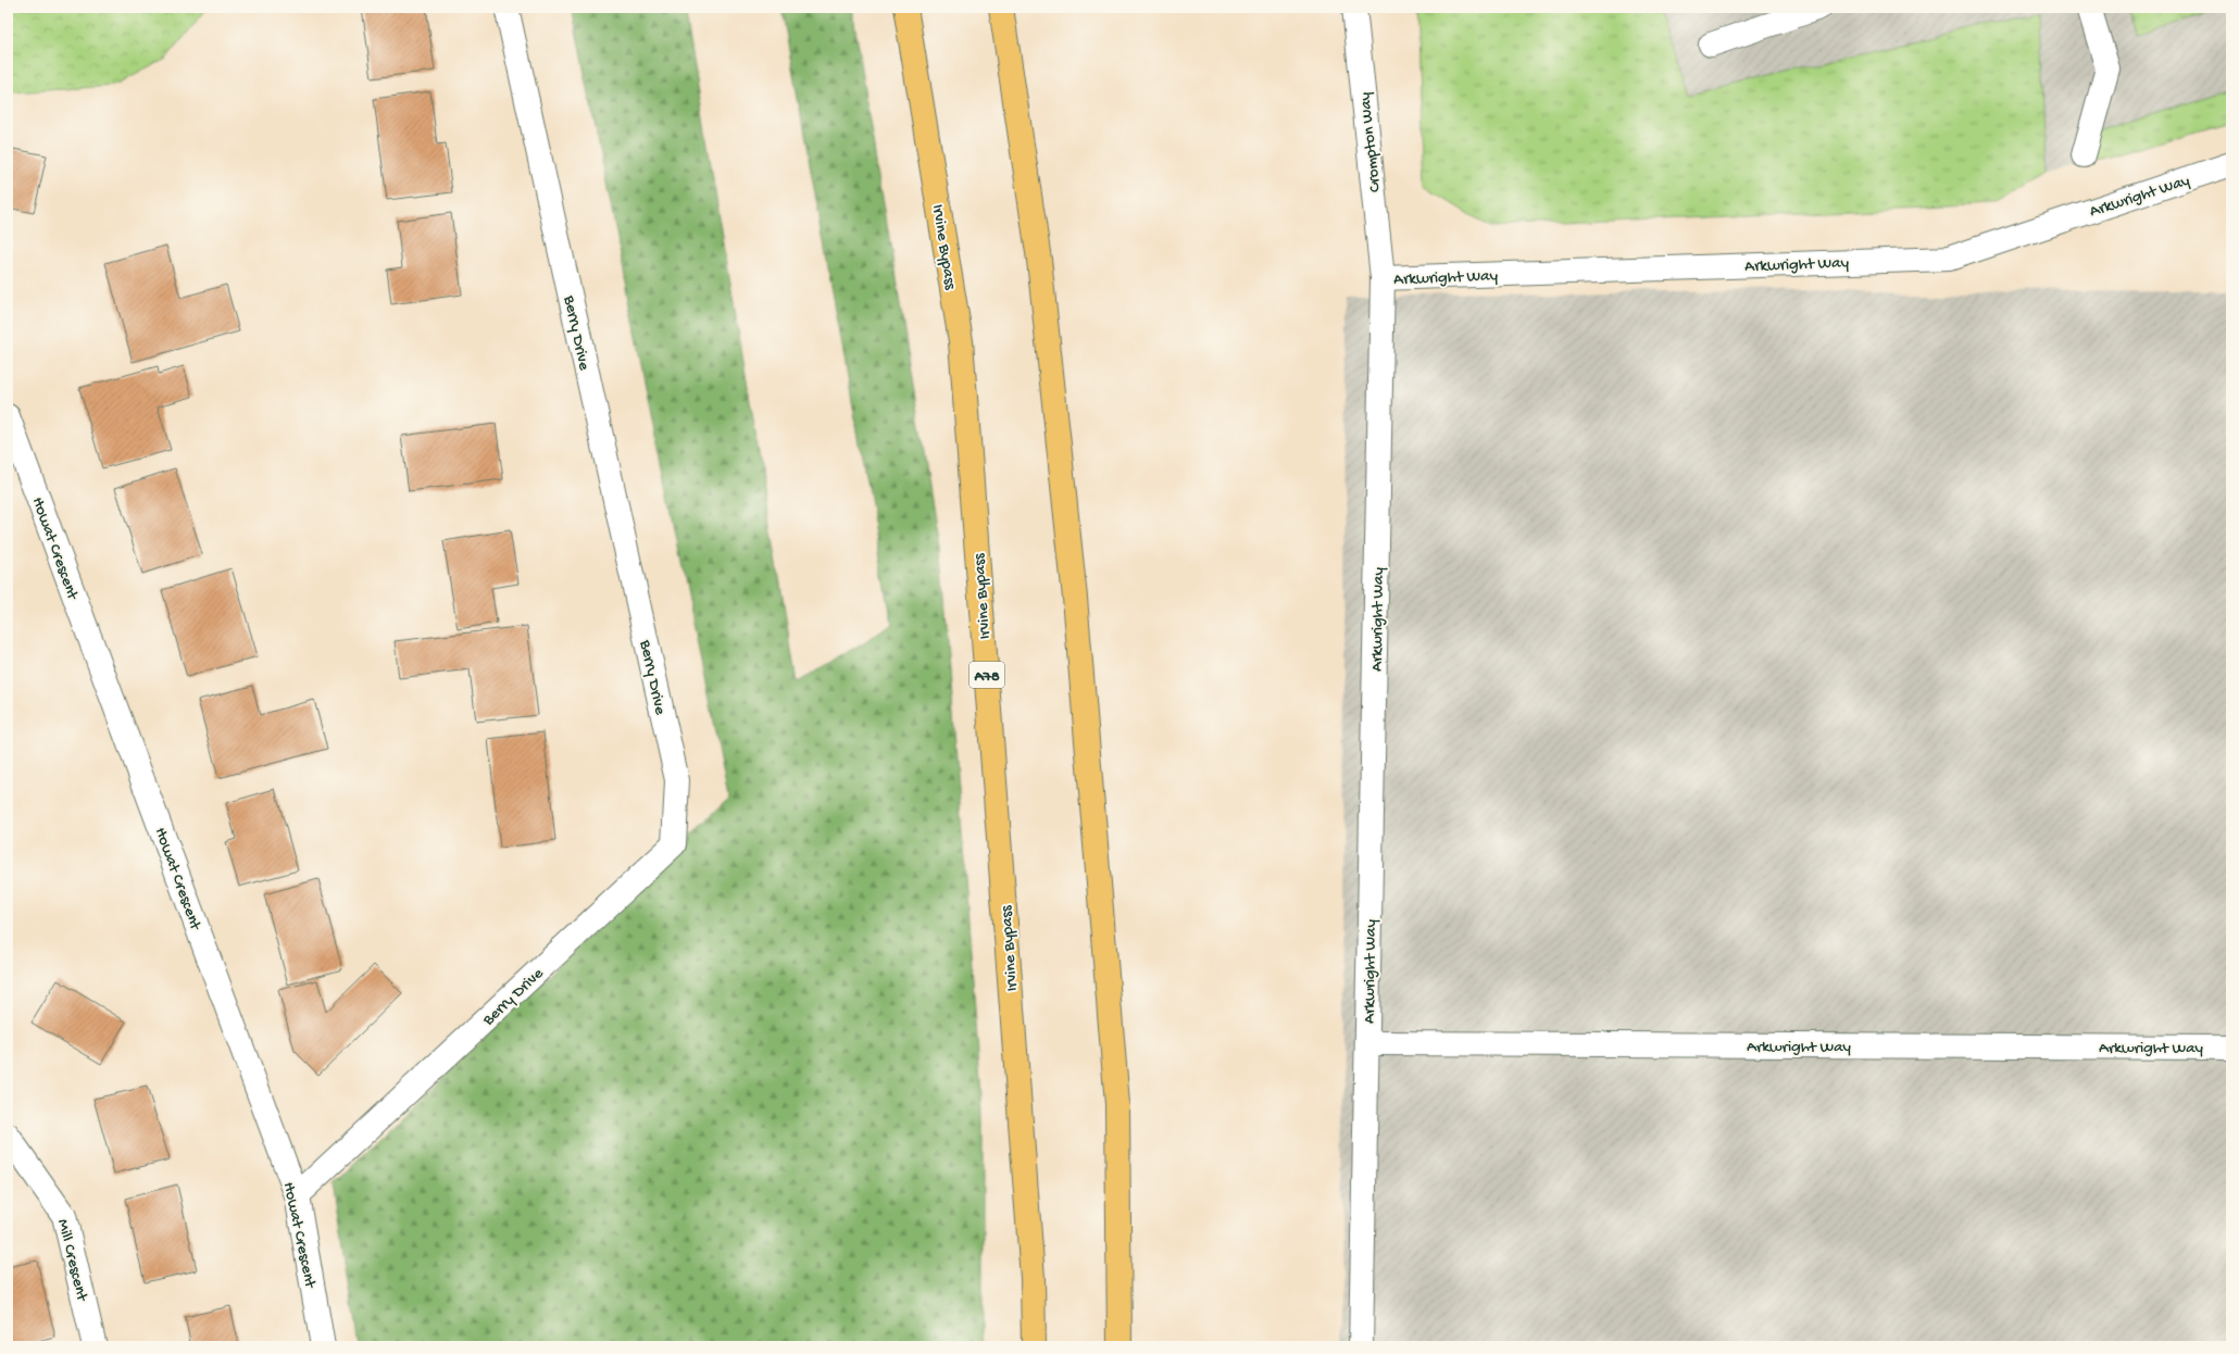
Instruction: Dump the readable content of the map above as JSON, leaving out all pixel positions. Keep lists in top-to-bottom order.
{
  "streets": {
    "highway": ["Irvine Bypass", "A78"],
    "street": [
      "Crompton Way",
      "Arkwright Way",
      "Berry Drive",
      "Howat Crescent",
      "Mill Crescent"
    ]
  },
  "crossings": [
    ["Crompton Way", "Arkwright Way"],
    ["Berry Drive", "Howat Crescent"]
  ]
}
